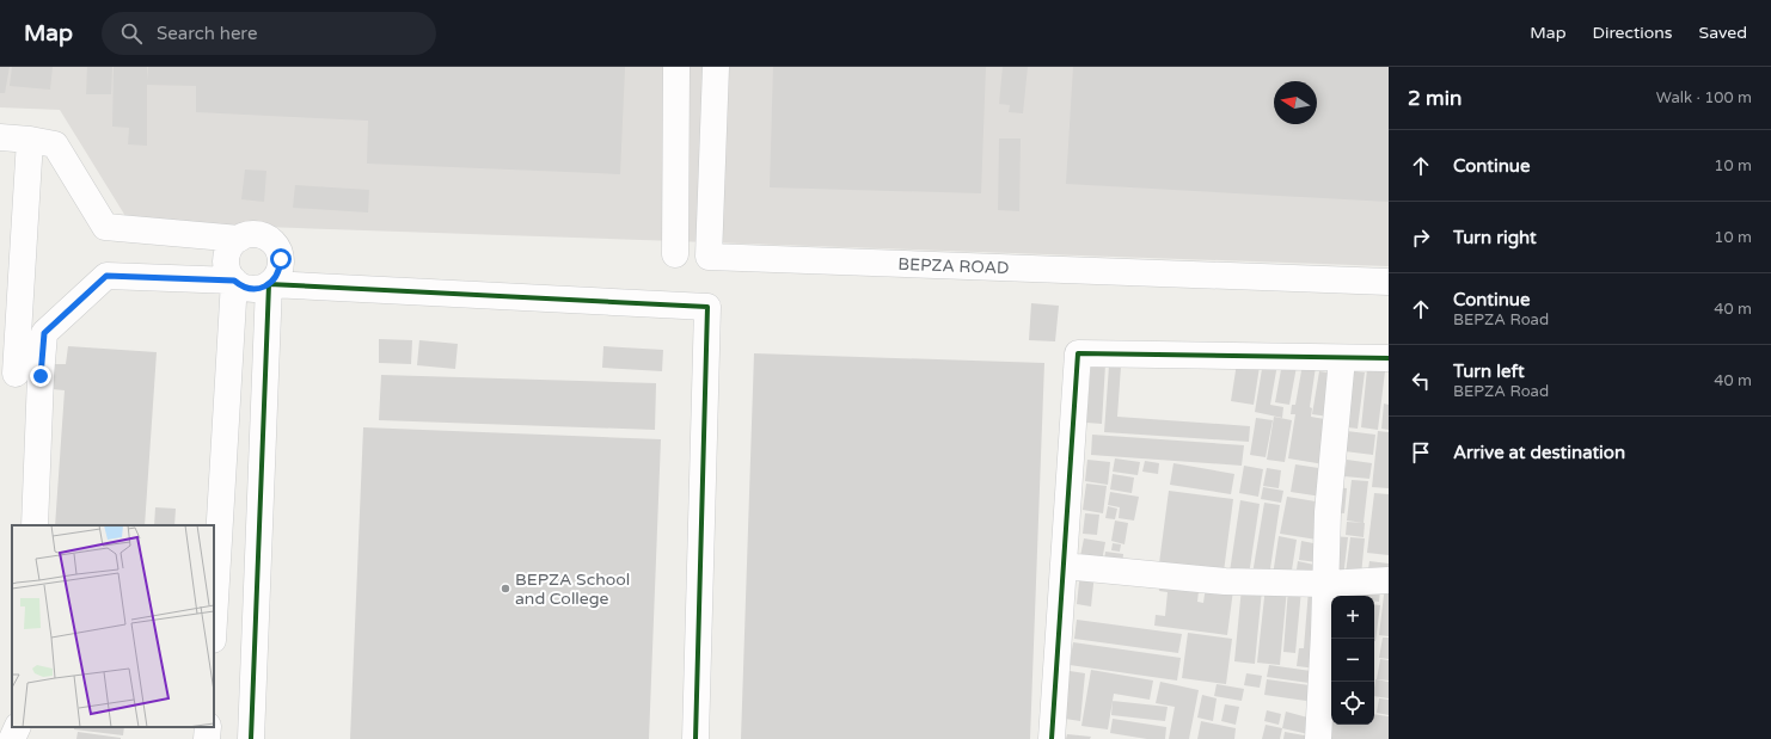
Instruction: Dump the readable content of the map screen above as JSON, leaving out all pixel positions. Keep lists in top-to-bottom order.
{
  "streets": {
    "street": ["BEPZA ROAD"]
  },
  "places": ["BEPZA School and College"],
  "north": "left",
  "page": {
    "header": "Map",
    "search": "Search here",
    "nav": ["Map", "Directions", "Saved"],
    "heading": ["2 min", "Walk · 100 m"],
    "list": [
      ["Continue", "10 m"],
      ["Turn right", "10 m"],
      ["Continue", "BEPZA Road", "40 m"],
      ["Turn left", "BEPZA Road", "40 m"],
      "Arrive at destination"
    ],
    "map_buttons": ["+", "−"]
  }
}
